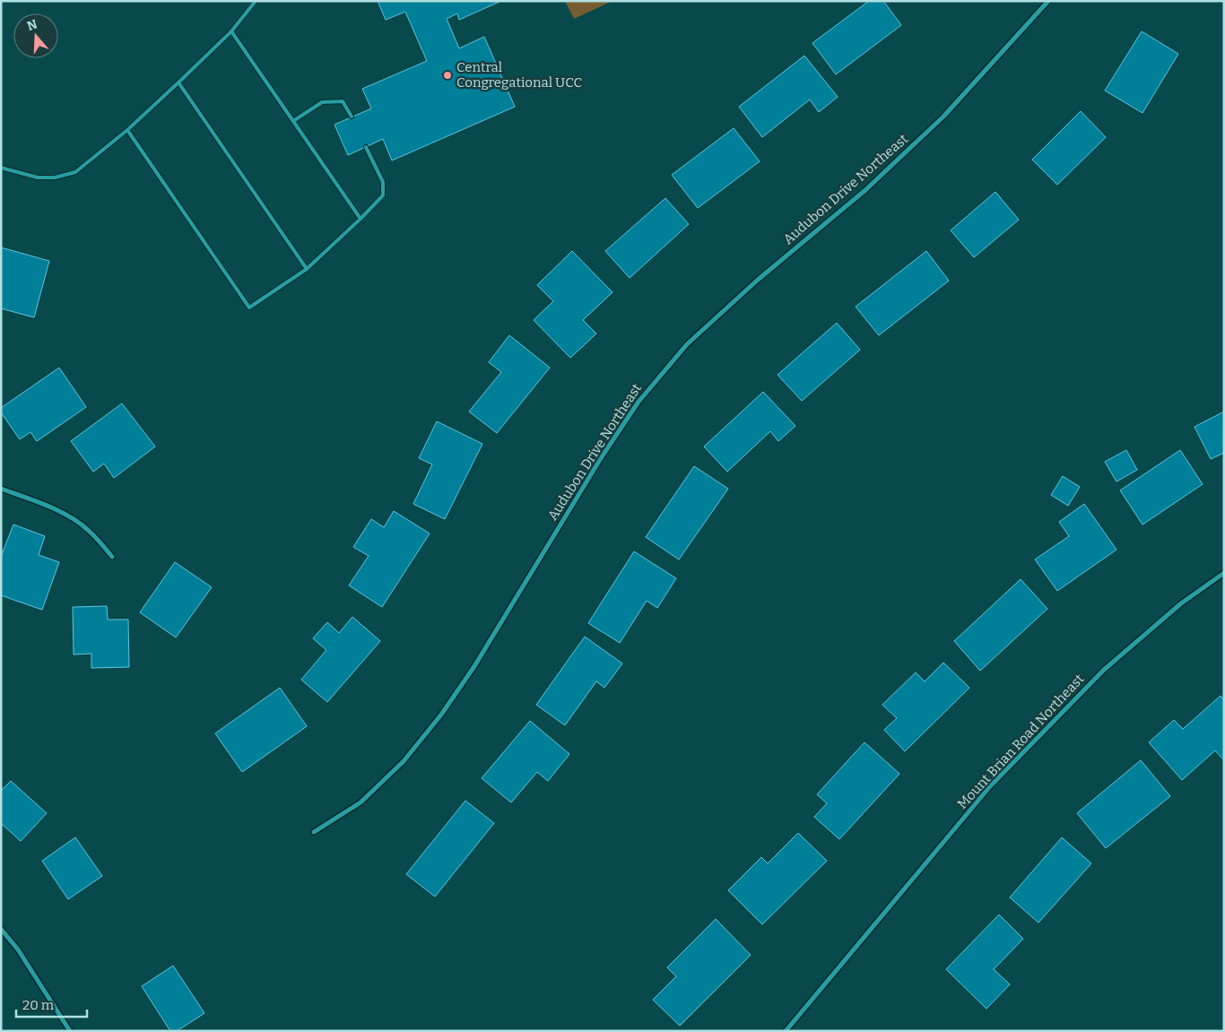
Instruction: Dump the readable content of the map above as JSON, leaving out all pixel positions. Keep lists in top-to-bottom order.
{
  "streets": {
    "street": ["Audubon Drive Northeast", "Mount Brian Road Northeast"]
  },
  "places": ["Central Congregational UCC"],
  "scale_bar": "20 m",
  "north": "top"
}
